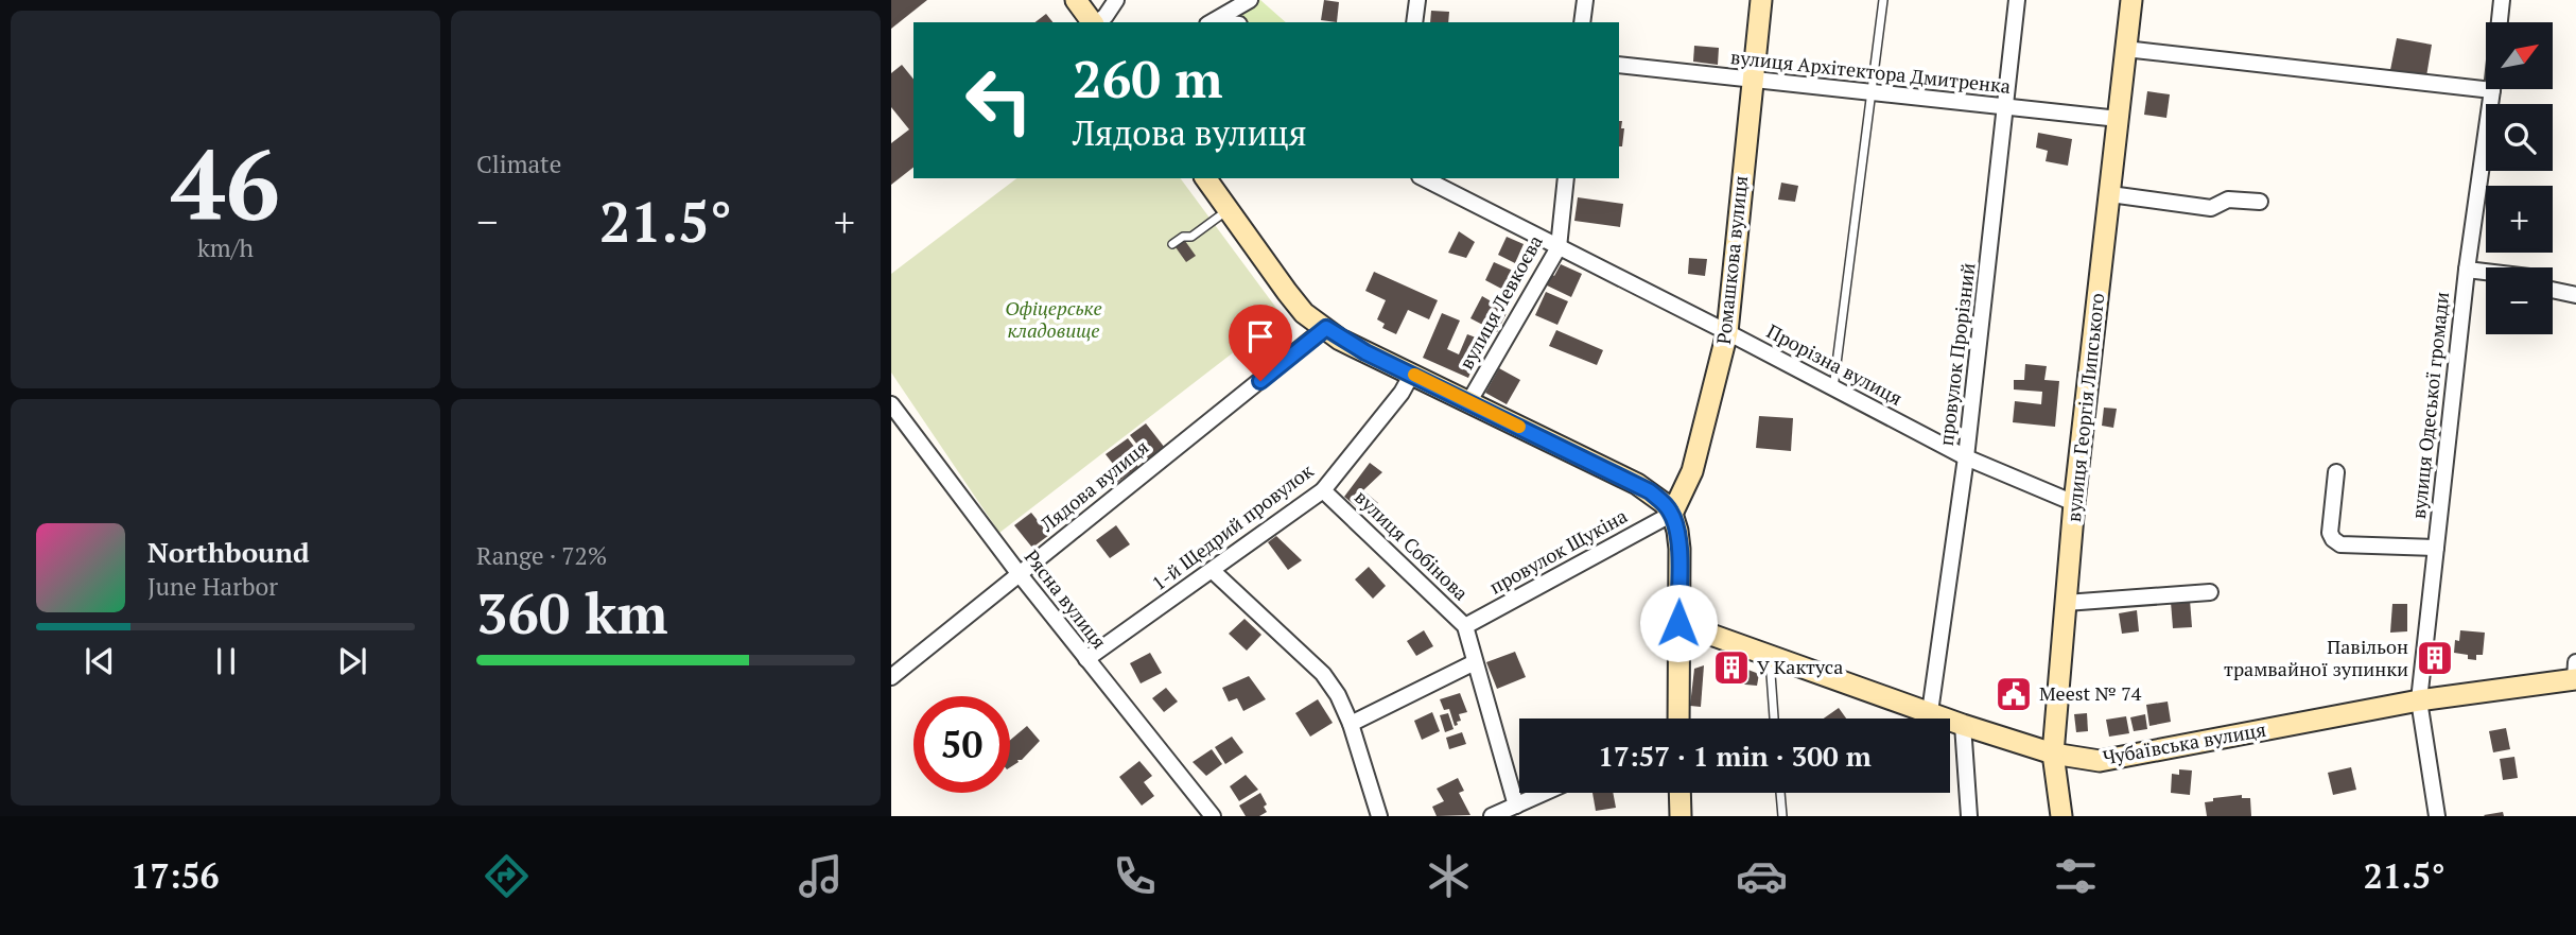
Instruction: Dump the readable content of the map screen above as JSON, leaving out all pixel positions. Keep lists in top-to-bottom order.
{
  "streets": {
    "main road": ["Ромашкова вулиця", "вулиця Георгія Липського", "Чубаївська вулиця"],
    "street": [
      "вулиця Архітектора Дмитренка",
      "вулиця Левкоєва",
      "провулок Прорізний",
      "Прорізна вулиця",
      "вулиця Одеської громади",
      "Лядова вулиця",
      "1-й Щедрий провулок",
      "вулиця Собінова",
      "провулок Щукіна",
      "Рясна вулиця"
    ]
  },
  "crossings": [
    ["вулиця Архітектора Дмитренка", "Ромашкова вулиця"],
    ["вулиця Архітектора Дмитренка", "провулок Прорізний"],
    ["вулиця Архітектора Дмитренка", "вулиця Георгія Липського"],
    ["Ромашкова вулиця", "Прорізна вулиця"],
    ["Ромашкова вулиця", "провулок Щукіна"],
    ["вулиця Левкоєва", "Прорізна вулиця"],
    ["провулок Прорізний", "Прорізна вулиця"],
    ["провулок Прорізний", "Чубаївська вулиця"],
    ["Прорізна вулиця", "вулиця Георгія Липського"],
    ["вулиця Одеської громади", "Чубаївська вулиця"],
    ["вулиця Георгія Липського", "Чубаївська вулиця"],
    ["Лядова вулиця", "Рясна вулиця"],
    ["1-й Щедрий провулок", "вулиця Собінова"],
    ["1-й Щедрий провулок", "Рясна вулиця"],
    ["вулиця Собінова", "провулок Щукіна"]
  ],
  "parks": ["Офіцерське кладовище"],
  "places": {
    "building": ["Павільон трамвайної зупинки", "У Кактуса"],
    "public building": ["Meest № 74"]
  },
  "north": "top right",
  "page": {
    "tile": [
      ["46", "km/h"],
      "Climate",
      ["Range · 72%", "360 km"]
    ],
    "map_buttons": ["+", "−"],
    "turn": ["260 m", "Лядова вулиця"],
    "heat": ["−", "21.5°", "+"],
    "song": ["Northbound", "June Harbor"],
    "limit": "50",
    "trip": "17:57 · 1 min · 300 m",
    "tabs": ["17:56", "21.5°"]
  }
}
